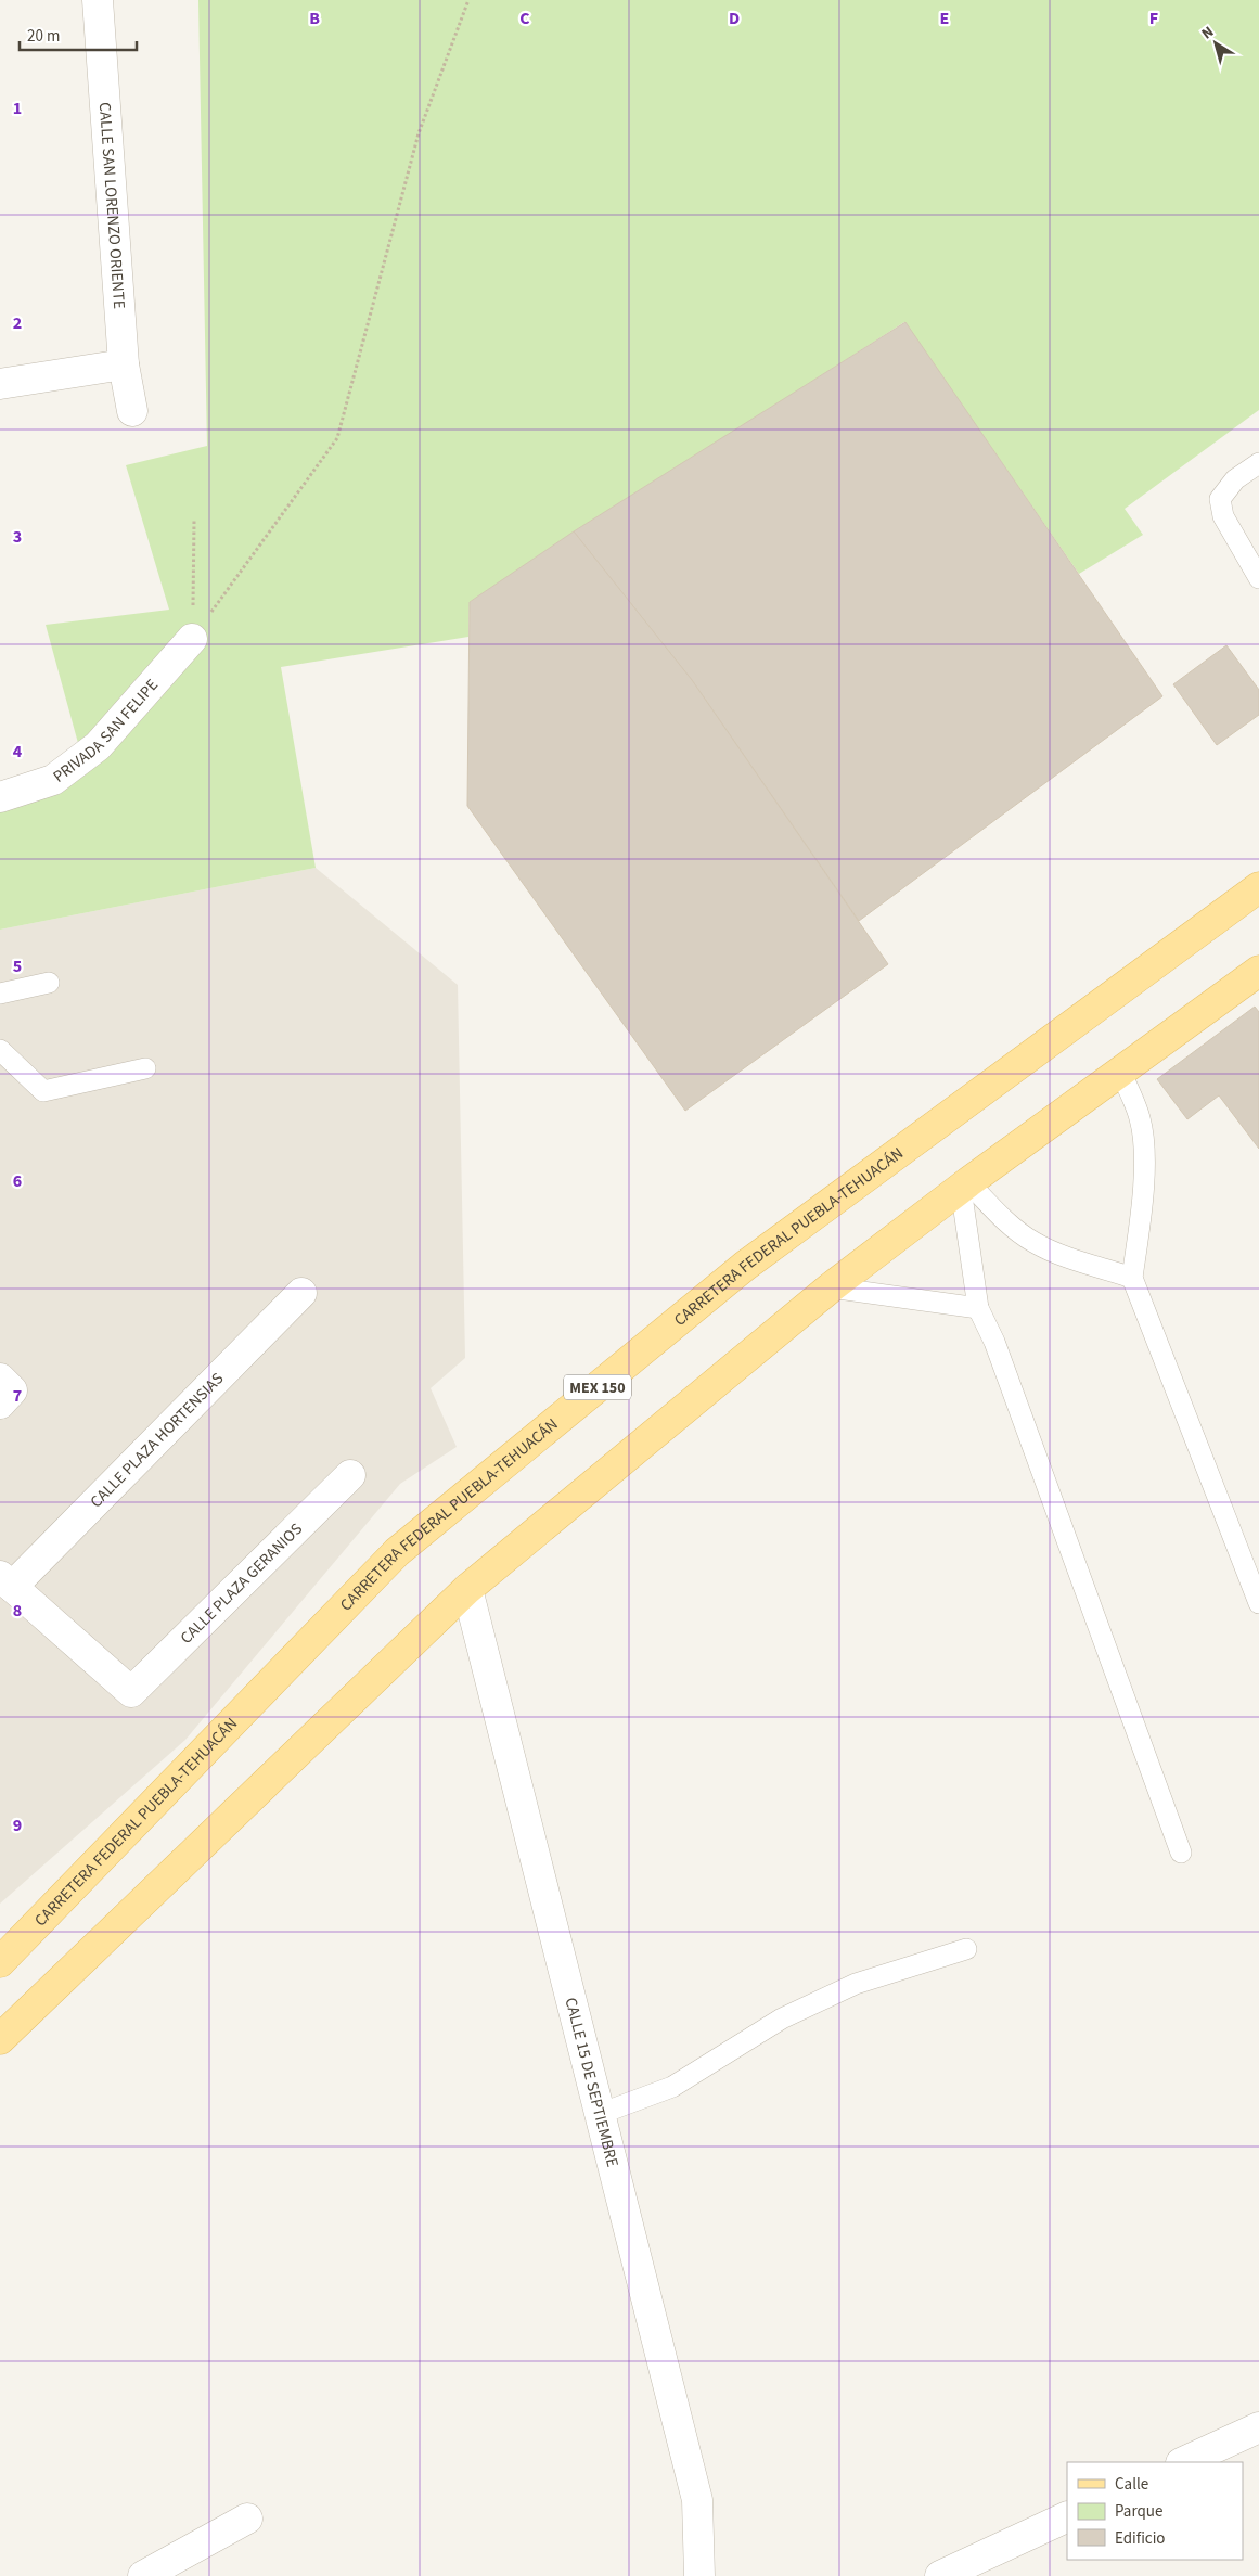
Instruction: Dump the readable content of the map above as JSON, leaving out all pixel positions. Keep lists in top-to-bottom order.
{
  "streets": {
    "main road": ["CARRETERA FEDERAL PUEBLA-TEHUACÁN", "MEX 150"],
    "street": [
      "CALLE SAN LORENZO ORIENTE",
      "PRIVADA SAN FELIPE",
      "CALLE PLAZA HORTENSIAS",
      "CALLE PLAZA GERANIOS",
      "CALLE 15 DE SEPTIEMBRE"
    ]
  },
  "crossings": [
    ["CALLE PLAZA HORTENSIAS", "CALLE PLAZA GERANIOS"]
  ],
  "legend": ["Calle", "Parque", "Edificio"],
  "scale_bar": "20 m",
  "north": "top left",
  "grid": {
    "columns": [
      "B",
      "C",
      "D",
      "E",
      "F"
    ],
    "rows": [
      "1",
      "2",
      "3",
      "4",
      "5",
      "6",
      "7",
      "8",
      "9"
    ]
  }
}
